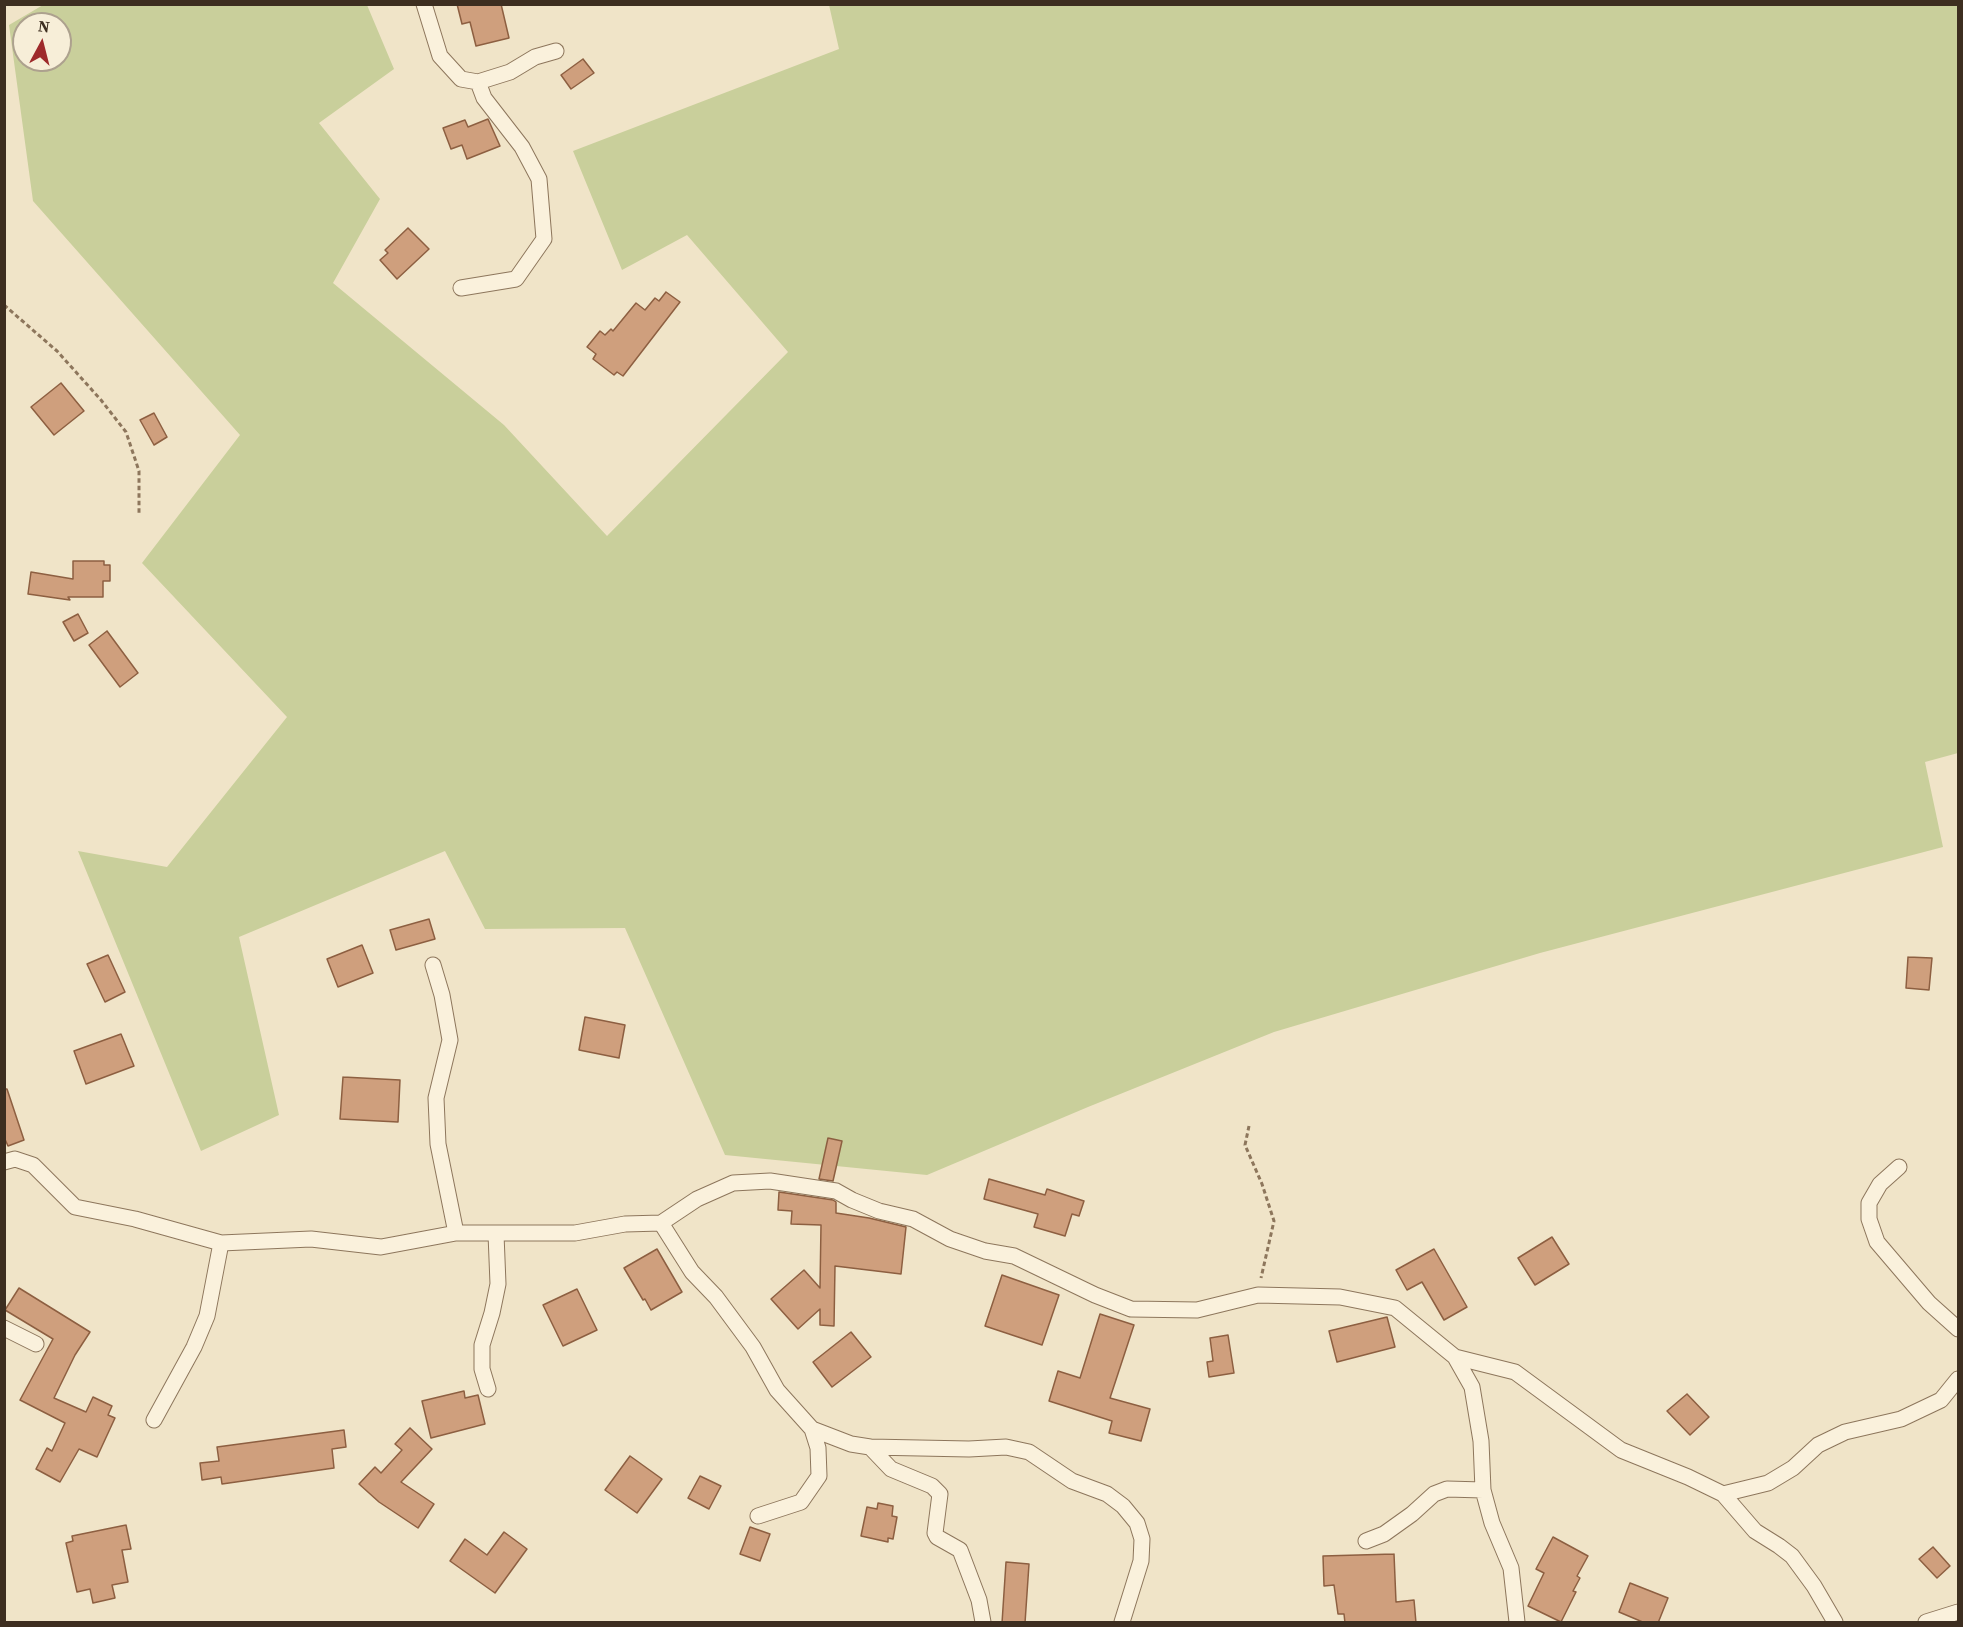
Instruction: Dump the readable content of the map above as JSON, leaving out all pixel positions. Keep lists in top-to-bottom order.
{
  "north": "top"
}
